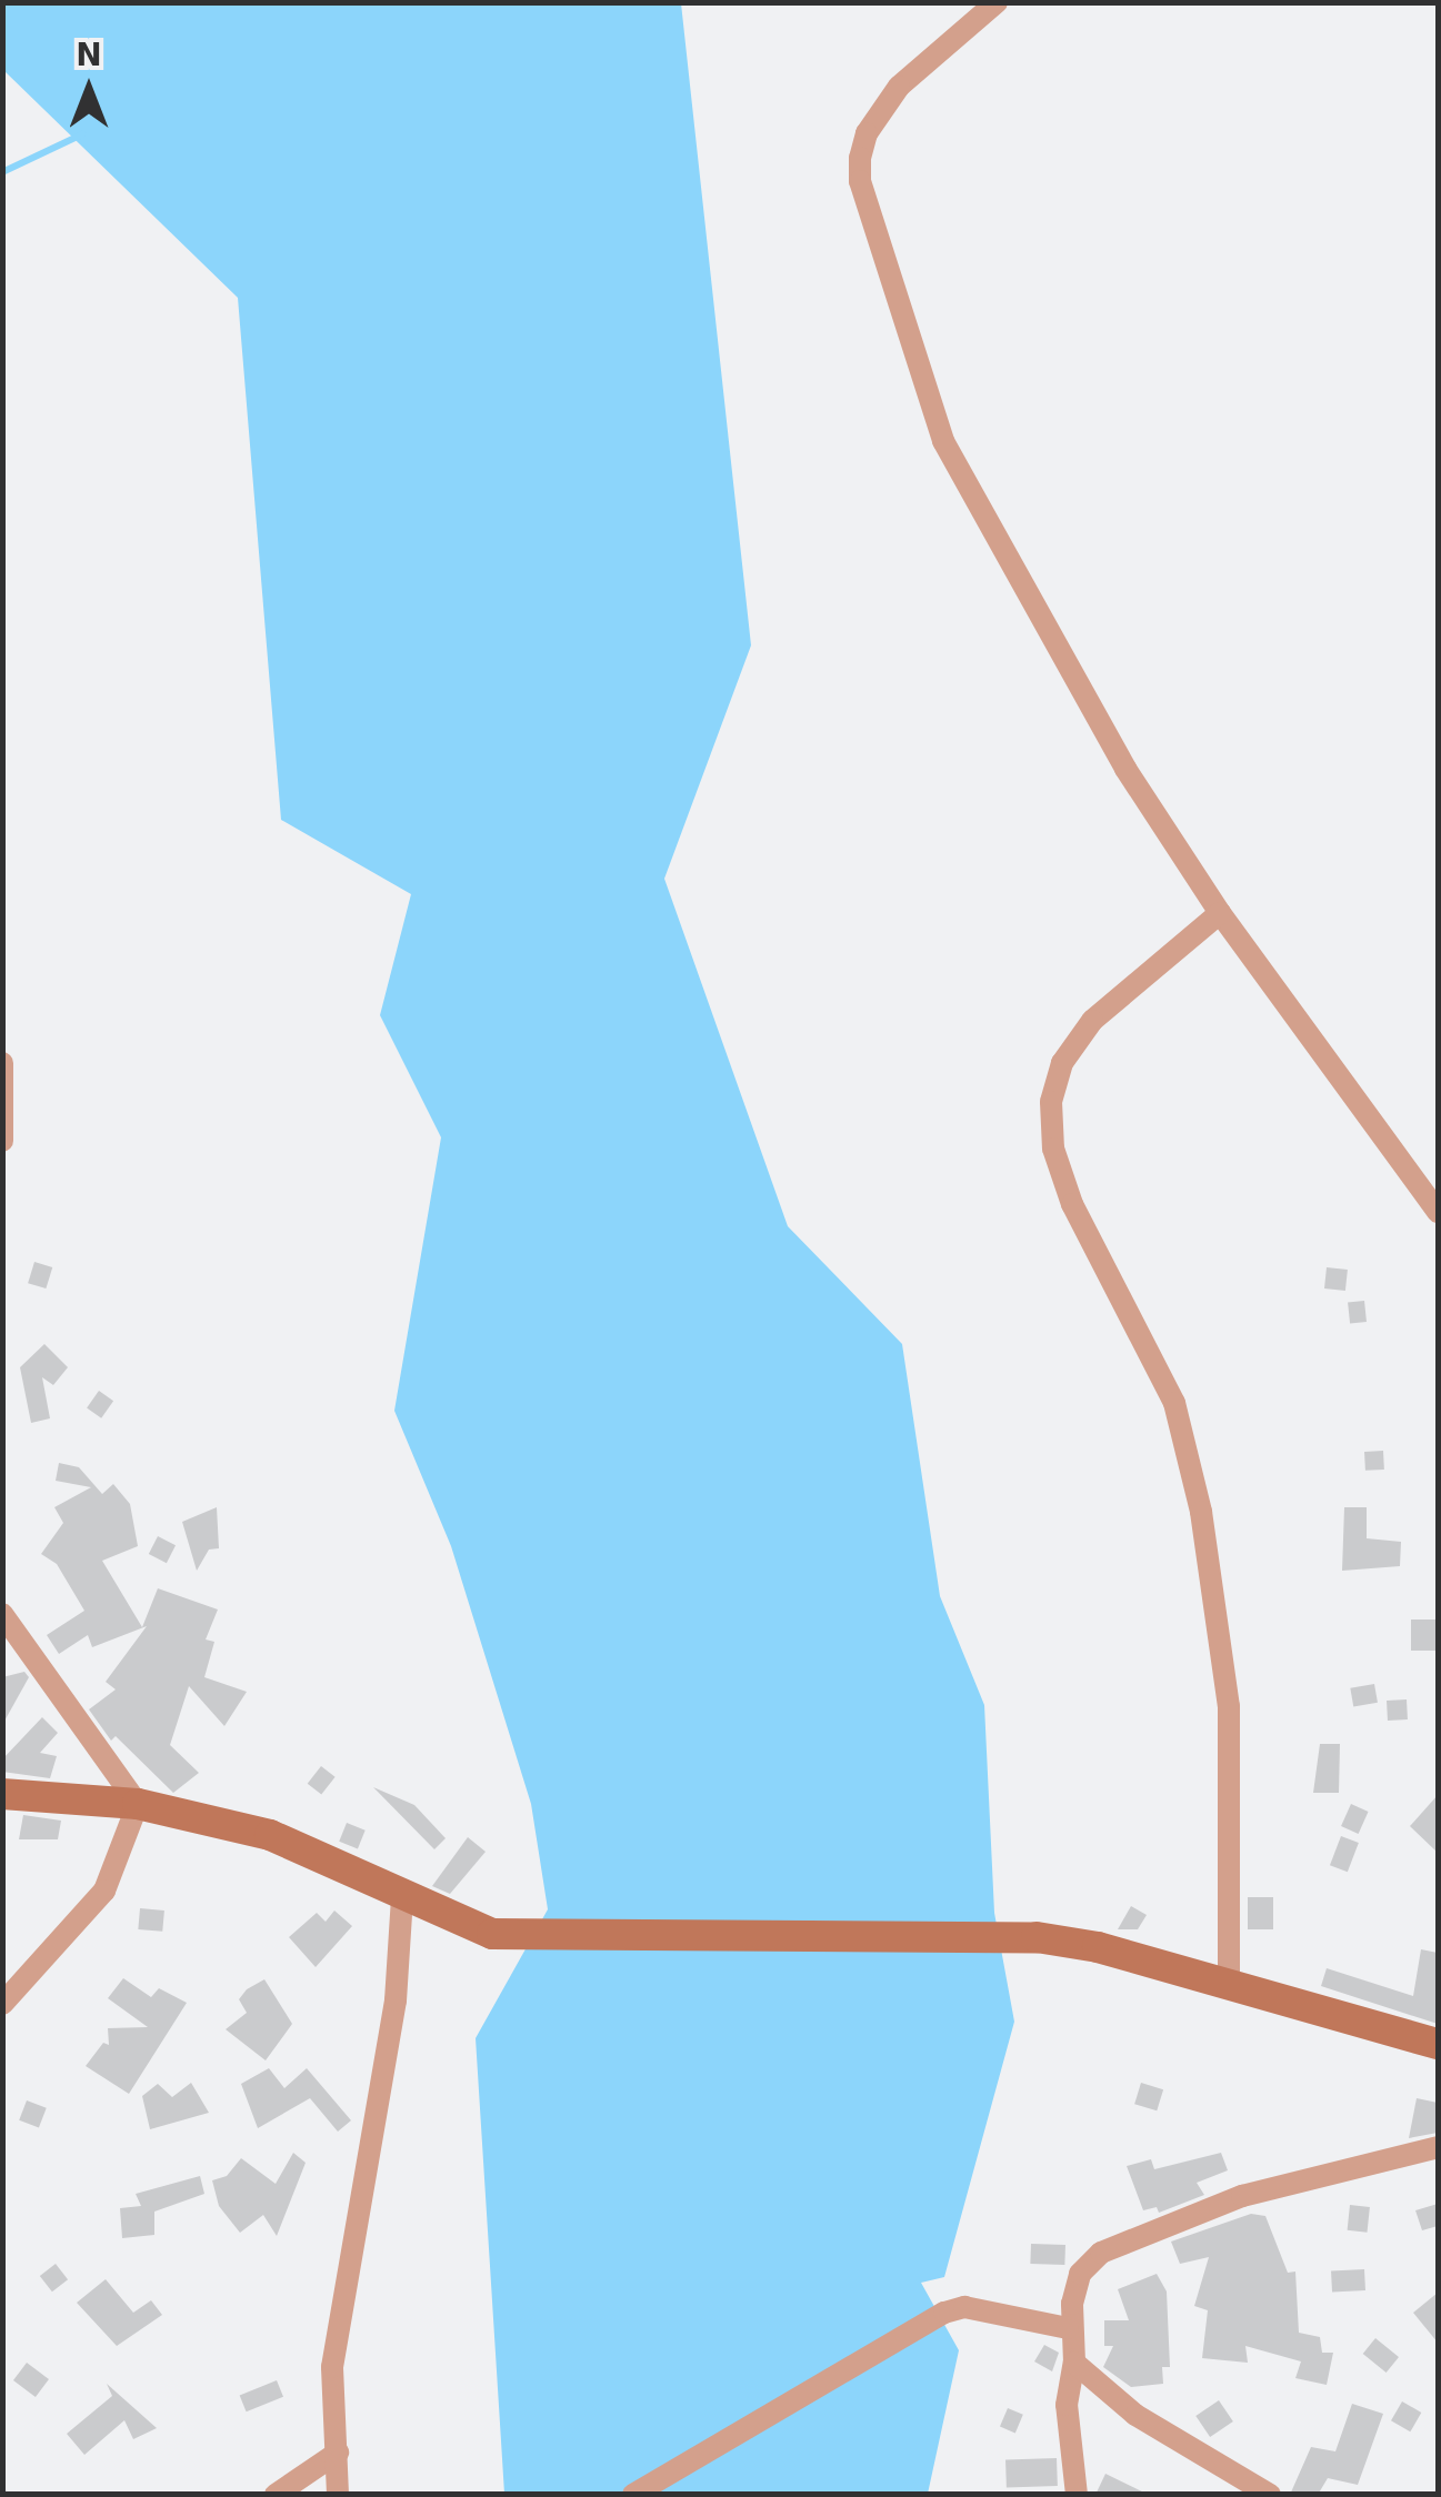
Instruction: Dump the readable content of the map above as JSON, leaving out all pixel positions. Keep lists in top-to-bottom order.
{
  "north": "top"
}
